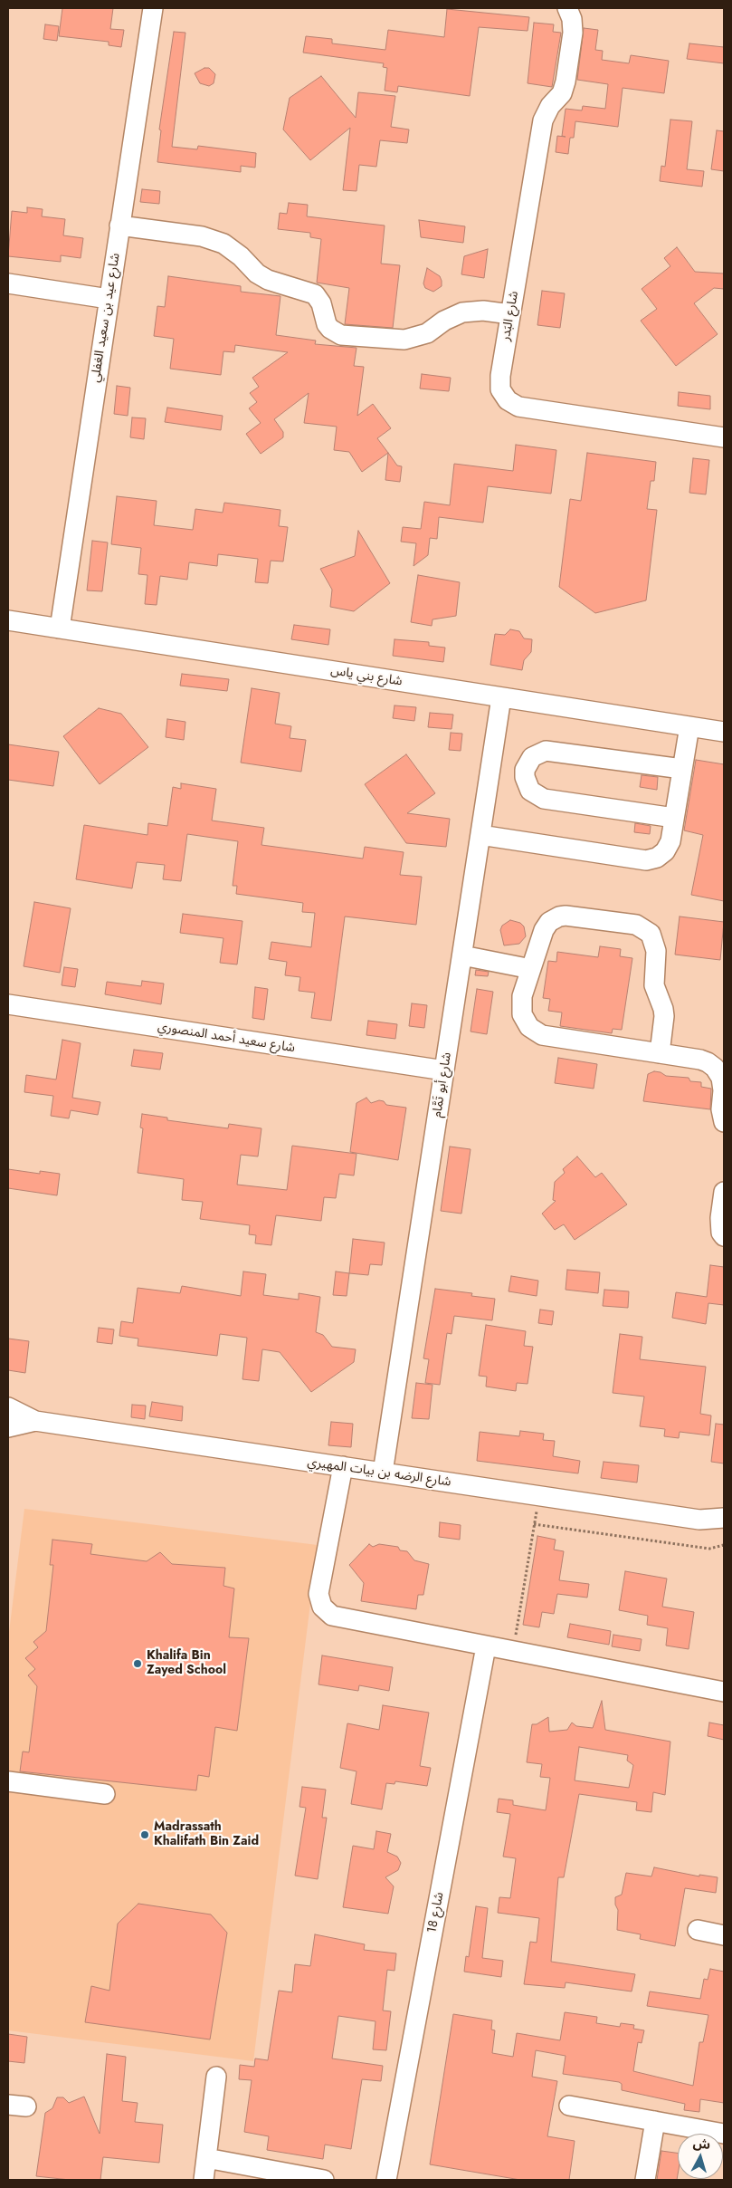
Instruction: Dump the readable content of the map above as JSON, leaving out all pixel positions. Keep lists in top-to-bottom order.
{
  "streets": {
    "street": [
      "شارع البَدر",
      "شارع عيد بن سعيد الغفلي",
      "شارع بني ياس",
      "شارع سعيد أحمد المنصوري",
      "شارع أبو تَمَّام",
      "شارع الرضه بن بيات المهيري",
      "شارع 18"
    ]
  },
  "crossings": [
    ["شارع عيد بن سعيد الغفلي", "شارع بني ياس"],
    ["شارع بني ياس", "شارع أبو تَمَّام"],
    ["شارع سعيد أحمد المنصوري", "شارع أبو تَمَّام"],
    ["شارع أبو تَمَّام", "شارع الرضه بن بيات المهيري"]
  ],
  "places": ["Khalifa Bin Zayed School", "Madrassath Khalifath Bin Zaid"],
  "north": "top"
}
